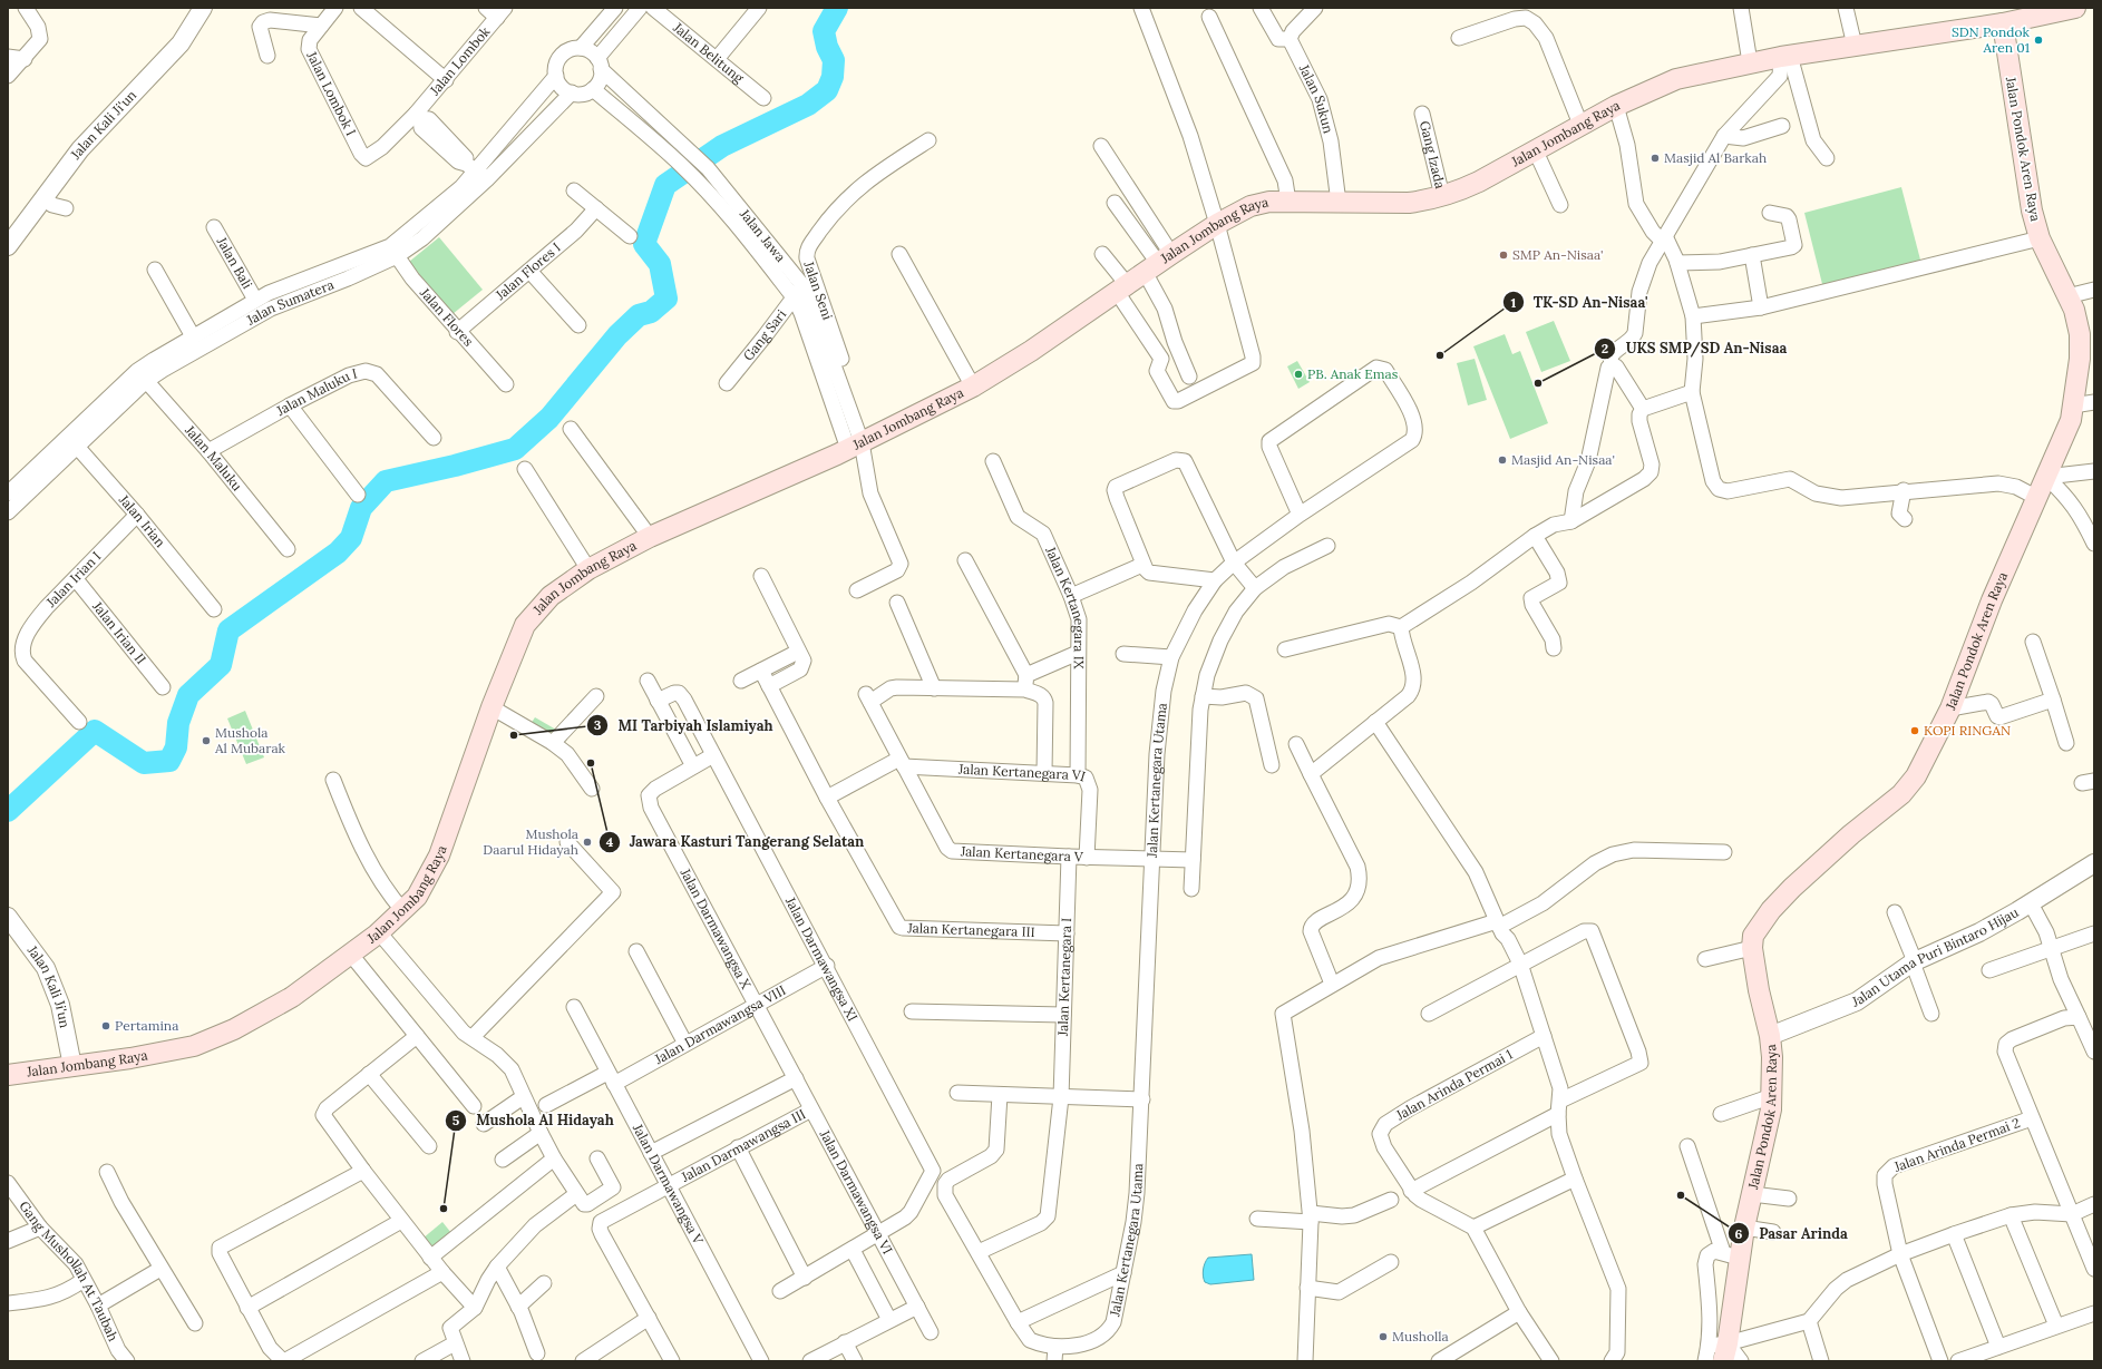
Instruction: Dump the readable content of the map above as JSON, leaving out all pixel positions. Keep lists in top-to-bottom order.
{
  "streets": {
    "main road": ["Jalan Jombang Raya", "Jalan Pondok Aren Raya"],
    "street": [
      "Jalan Belitung",
      "Jalan Lombok",
      "Jalan Lombok I",
      "Jalan Sukun",
      "Jalan Kali Ji'un",
      "Gang Izada",
      "Jalan Jawa",
      "Jalan Bali",
      "Jalan Flores I",
      "Jalan Seni",
      "Jalan Sumatera",
      "Jalan Flores",
      "Gang Sari",
      "Jalan Maluku I",
      "Jalan Maluku",
      "Jalan Irian",
      "Jalan Irian I",
      "Jalan Kertanegara IX",
      "Jalan Irian II",
      "Jalan Kertanegara VI",
      "Jalan Kertanegara Utama",
      "Jalan Kertanegara V",
      "Jalan Darmawangsa X",
      "Jalan Kertanegara III",
      "Jalan Utama Puri Bintaro Hijau",
      "Jalan Darmawangsa XI",
      "Jalan Kertanegara I",
      "Jalan Darmawangsa VIII",
      "Jalan Arinda Permai 1",
      "Jalan Darmawangsa III",
      "Jalan Arinda Permai 2",
      "Jalan Darmawangsa V",
      "Jalan Darmawangsa VI",
      "Gang Mushollah At Taubah"
    ]
  },
  "crossings": [
    ["Jalan Lombok", "Jalan Lombok I"],
    ["Jalan Sukun", "Jalan Jombang Raya"],
    ["Jalan Kali Ji'un", "Jalan Jombang Raya"],
    ["Jalan Jombang Raya", "Jalan Pondok Aren Raya"],
    ["Jalan Jombang Raya", "Gang Izada"],
    ["Jalan Jombang Raya", "Jalan Jawa"],
    ["Jalan Jombang Raya", "Jalan Seni"],
    ["Jalan Pondok Aren Raya", "Jalan Utama Puri Bintaro Hijau"],
    ["Jalan Jawa", "Jalan Seni"],
    ["Jalan Jawa", "Jalan Sumatera"],
    ["Jalan Jawa", "Gang Sari"],
    ["Jalan Bali", "Jalan Sumatera"],
    ["Jalan Flores I", "Jalan Flores"],
    ["Jalan Sumatera", "Jalan Flores"],
    ["Jalan Sumatera", "Jalan Maluku"],
    ["Jalan Sumatera", "Jalan Irian"],
    ["Jalan Maluku I", "Jalan Maluku"],
    ["Jalan Irian", "Jalan Irian I"],
    ["Jalan Irian I", "Jalan Irian II"],
    ["Jalan Kertanegara IX", "Jalan Kertanegara VI"],
    ["Jalan Kertanegara VI", "Jalan Kertanegara V"],
    ["Jalan Kertanegara Utama", "Jalan Kertanegara V"],
    ["Jalan Kertanegara V", "Jalan Kertanegara I"],
    ["Jalan Darmawangsa X", "Jalan Darmawangsa VIII"],
    ["Jalan Darmawangsa X", "Jalan Darmawangsa VI"],
    ["Jalan Kertanegara III", "Jalan Kertanegara I"],
    ["Jalan Darmawangsa XI", "Jalan Darmawangsa VIII"],
    ["Jalan Darmawangsa XI", "Jalan Darmawangsa VI"],
    ["Jalan Darmawangsa VIII", "Jalan Darmawangsa V"],
    ["Jalan Darmawangsa VIII", "Jalan Darmawangsa VI"],
    ["Jalan Darmawangsa III", "Jalan Darmawangsa V"],
    ["Jalan Darmawangsa III", "Jalan Darmawangsa VI"]
  ],
  "places": [
    "SDN Pondok Aren 01",
    "Masjid Al Barkah",
    "SMP An-Nisaa'",
    "TK-SD An-Nisaa'",
    "PB. Anak Emas",
    "UKS SMP/SD An-Nisaa",
    "Masjid An-Nisaa'",
    "KOPI RINGAN",
    "MI Tarbiyah Islamiyah",
    "Mushola Al Mubarak",
    "Jawara Kasturi Tangerang Selatan",
    "Mushola Daarul Hidayah",
    "Pertamina",
    "Pasar Arinda",
    "Mushola Al Hidayah",
    "Musholla"
  ]
}
